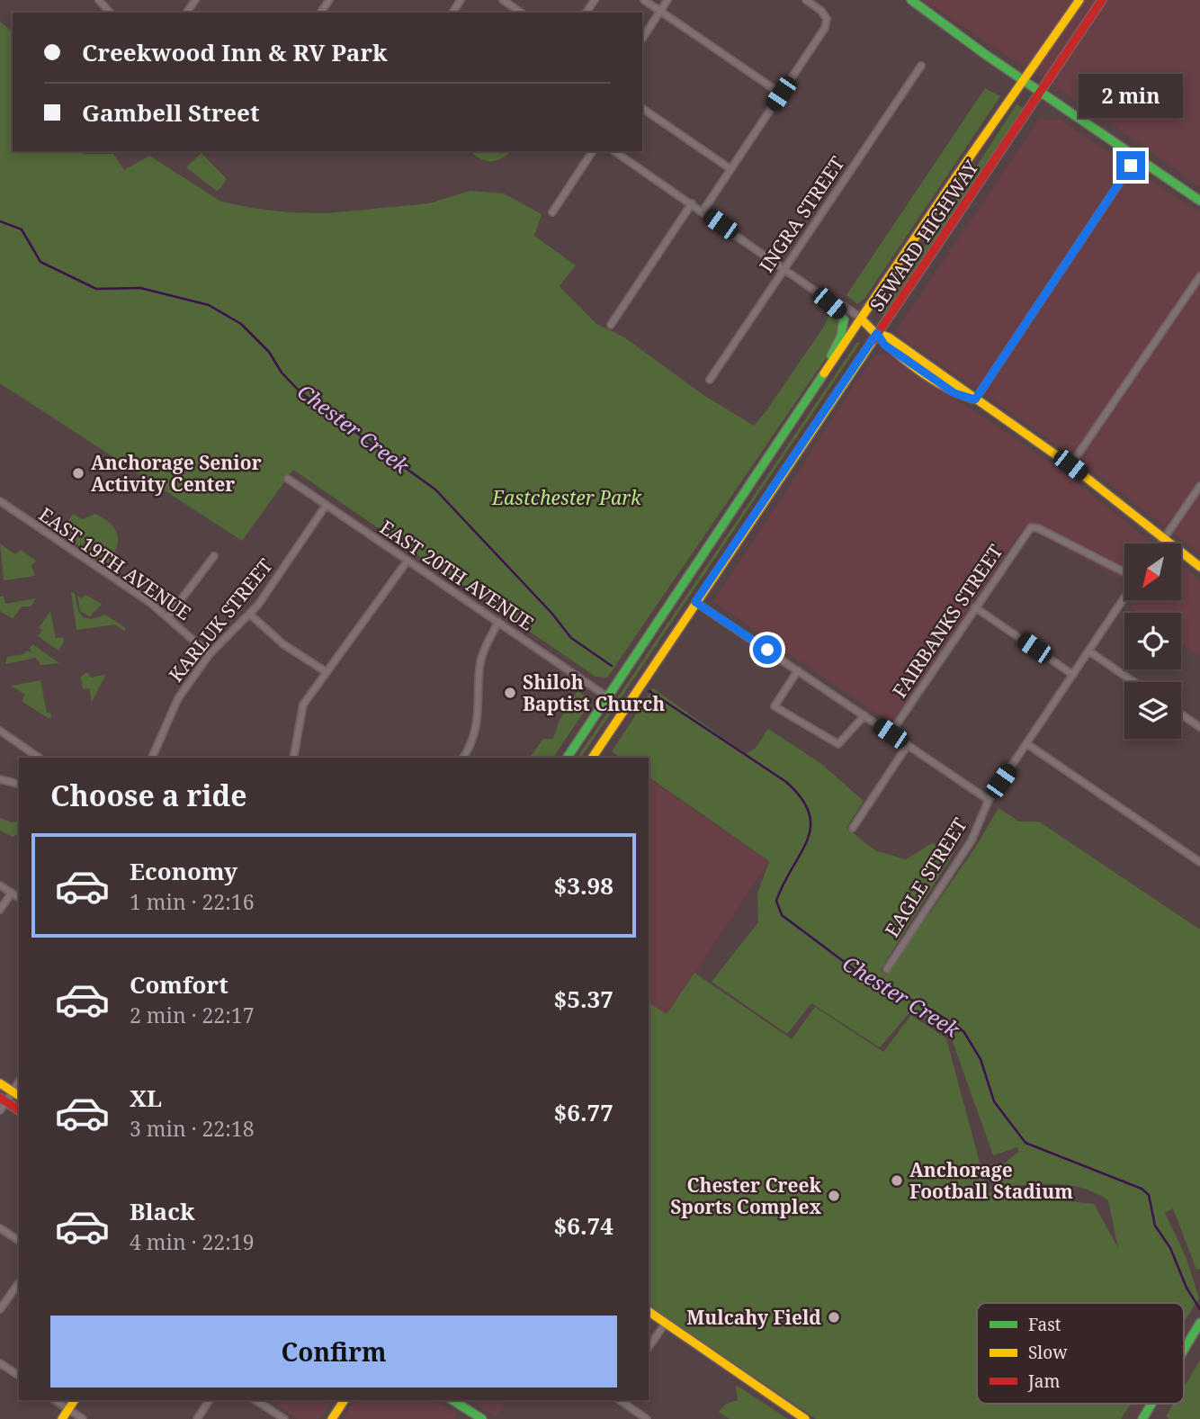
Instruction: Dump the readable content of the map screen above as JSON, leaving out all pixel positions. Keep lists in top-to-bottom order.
{
  "streets": {
    "main road": ["SEWARD HIGHWAY"],
    "street": [
      "INGRA STREET",
      "EAST 19TH AVENUE",
      "EAST 20TH AVENUE",
      "KARLUK STREET",
      "FAIRBANKS STREET",
      "EAGLE STREET"
    ]
  },
  "crossings": [
    ["SEWARD HIGHWAY", "EAST 20TH AVENUE"],
    ["EAST 19TH AVENUE", "KARLUK STREET"],
    ["EAST 20TH AVENUE", "KARLUK STREET"]
  ],
  "water": ["Chester Creek"],
  "parks": ["Eastchester Park"],
  "places": [
    "Anchorage Senior Activity Center",
    "Shiloh Baptist Church",
    "Anchorage Football Stadium",
    "Chester Creek Sports Complex",
    "Mulcahy Field"
  ],
  "legend": ["Fast", "Slow", "Jam"],
  "north": "bottom left",
  "page": {
    "banner": ["Creekwood Inn & RV Park", "Gambell Street"],
    "bubble": "2 min",
    "heading": "Choose a ride",
    "list": [
      {
        "name": "Economy",
        "note": "1 min · 22:16",
        "value": "$3.98"
      },
      {
        "name": "Comfort",
        "note": "2 min · 22:17",
        "value": "$5.37"
      },
      {
        "name": "XL",
        "note": "3 min · 22:18",
        "value": "$6.77"
      },
      {
        "name": "Black",
        "note": "4 min · 22:19",
        "value": "$6.74"
      }
    ],
    "buttons": "Confirm"
  }
}
